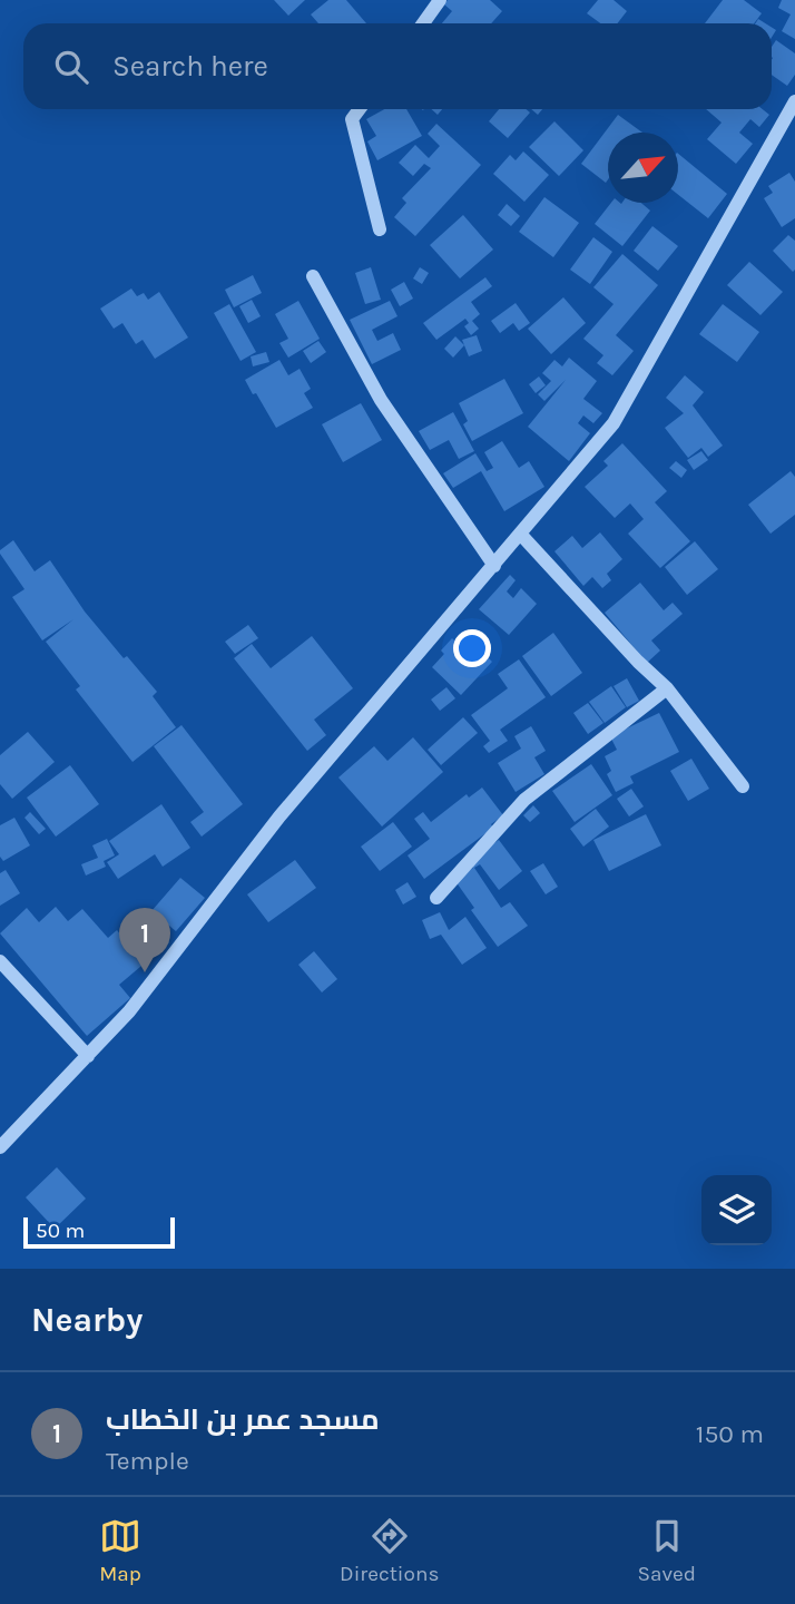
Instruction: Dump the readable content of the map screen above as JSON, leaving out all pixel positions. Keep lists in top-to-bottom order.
{
  "scale_bar": "50 m",
  "north": "top right",
  "page": {
    "search": "Search here",
    "pins": "1",
    "scale": "50 m",
    "heading": "Nearby",
    "list": [
      {
        "mark": "1",
        "name": "مسجد عمر بن الخطاب",
        "note": "Temple",
        "value": "150 m"
      }
    ],
    "nav": ["Map", "Directions", "Saved"]
  }
}
